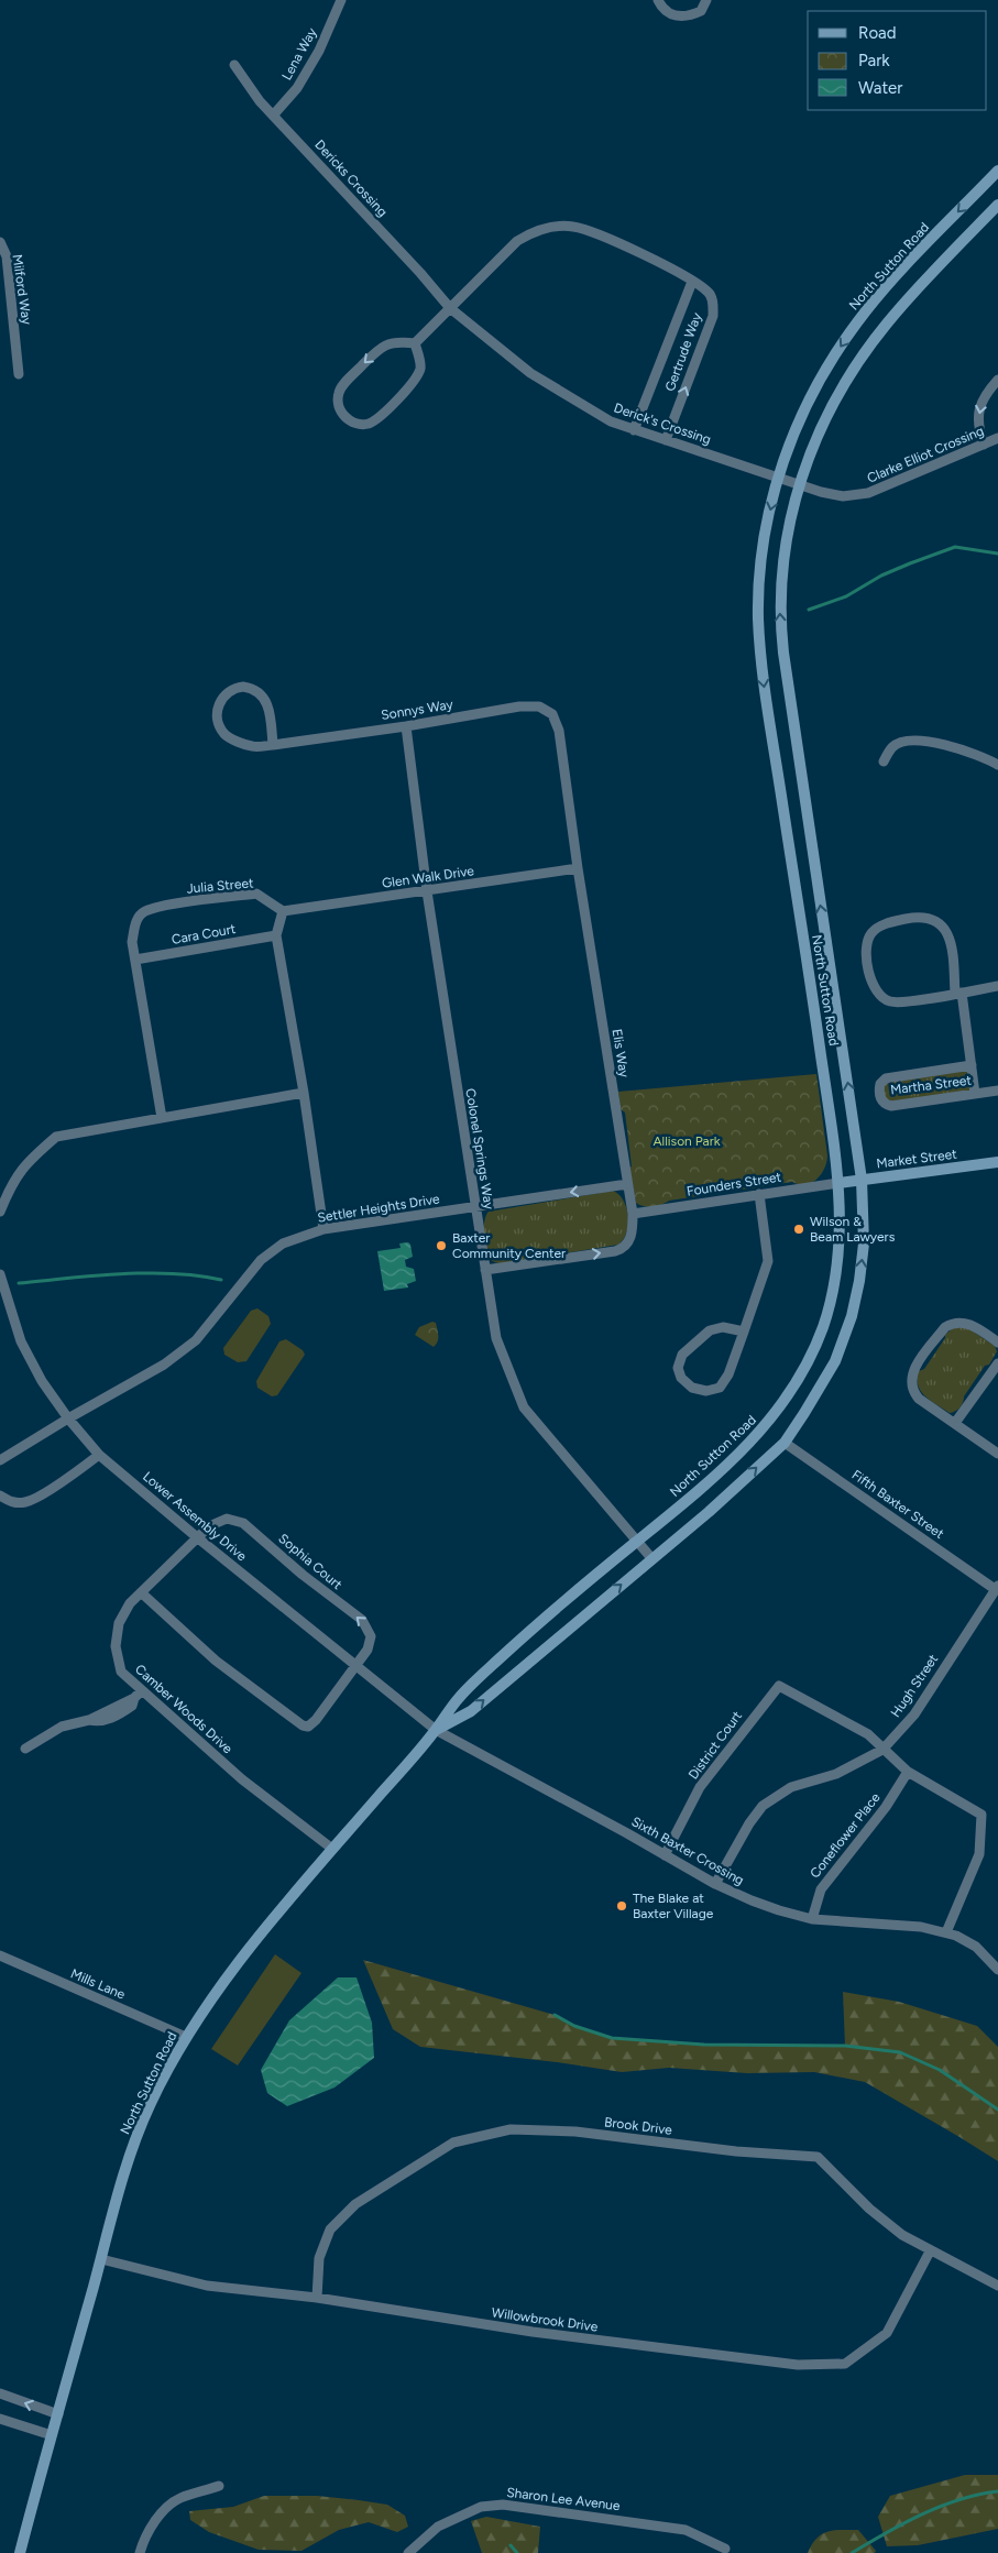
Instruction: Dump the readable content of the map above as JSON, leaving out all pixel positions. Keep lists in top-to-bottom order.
{
  "streets": {
    "main road": ["North Sutton Road", "Market Street"],
    "street": [
      "Lena Way",
      "Dericks Crossing",
      "Milford Way",
      "Gertrude Way",
      "Derick's Crossing",
      "Clarke Elliot Crossing",
      "Sonnys Way",
      "Glen Walk Drive",
      "Julia Street",
      "Cara Court",
      "Elis Way",
      "Martha Street",
      "Colonel Springs Way",
      "Founders Street",
      "Settler Heights Drive",
      "Fifth Baxter Street",
      "Lower Assembly Drive",
      "Sophia Court",
      "Hugh Street",
      "Camber Woods Drive",
      "District Court",
      "Coneflower Place",
      "Sixth Baxter Crossing",
      "Mills Lane",
      "Brook Drive",
      "Willowbrook Drive",
      "Sharon Lee Avenue"
    ]
  },
  "crossings": [
    ["Lena Way", "Dericks Crossing"],
    ["Dericks Crossing", "Gertrude Way"],
    ["Dericks Crossing", "Derick's Crossing"],
    ["North Sutton Road", "Derick's Crossing"],
    ["North Sutton Road", "Clarke Elliot Crossing"],
    ["North Sutton Road", "Colonel Springs Way"],
    ["North Sutton Road", "Market Street"],
    ["North Sutton Road", "Founders Street"],
    ["North Sutton Road", "Fifth Baxter Street"],
    ["North Sutton Road", "Lower Assembly Drive"],
    ["North Sutton Road", "Camber Woods Drive"],
    ["North Sutton Road", "Sixth Baxter Crossing"],
    ["North Sutton Road", "Mills Lane"],
    ["North Sutton Road", "Willowbrook Drive"],
    ["Gertrude Way", "Derick's Crossing"],
    ["Derick's Crossing", "Clarke Elliot Crossing"],
    ["Sonnys Way", "Elis Way"],
    ["Sonnys Way", "Colonel Springs Way"],
    ["Glen Walk Drive", "Julia Street"],
    ["Glen Walk Drive", "Elis Way"],
    ["Glen Walk Drive", "Colonel Springs Way"],
    ["Julia Street", "Cara Court"],
    ["Elis Way", "Colonel Springs Way"],
    ["Elis Way", "Founders Street"],
    ["Elis Way", "Settler Heights Drive"],
    ["Colonel Springs Way", "Settler Heights Drive"],
    ["Market Street", "Founders Street"],
    ["Settler Heights Drive", "Lower Assembly Drive"],
    ["Fifth Baxter Street", "Hugh Street"],
    ["Lower Assembly Drive", "Sophia Court"],
    ["Lower Assembly Drive", "Camber Woods Drive"],
    ["Lower Assembly Drive", "Sixth Baxter Crossing"],
    ["Sophia Court", "Camber Woods Drive"],
    ["Hugh Street", "District Court"],
    ["Hugh Street", "Sixth Baxter Crossing"],
    ["District Court", "Sixth Baxter Crossing"],
    ["Coneflower Place", "Sixth Baxter Crossing"],
    ["Brook Drive", "Willowbrook Drive"]
  ],
  "parks": ["Allison Park"],
  "places": ["Wilson & Beam Lawyers", "Baxter Community Center", "The Blake at Baxter Village"],
  "legend": ["Road", "Park", "Water"]
}
